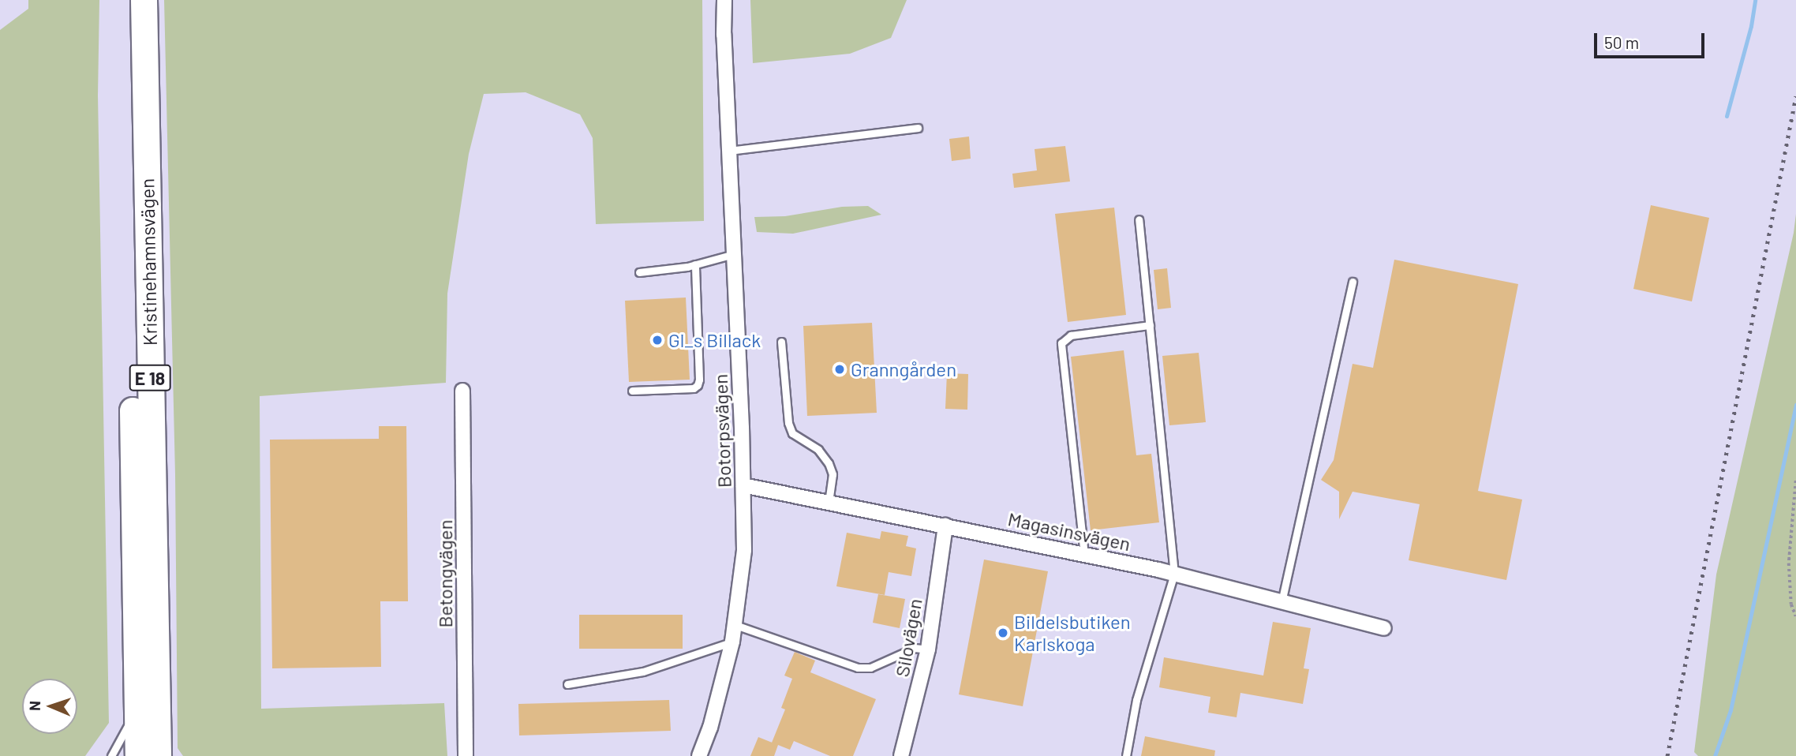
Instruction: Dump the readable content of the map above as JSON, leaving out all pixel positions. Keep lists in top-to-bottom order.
{
  "streets": {
    "highway": ["Kristinehamnsvägen", "E 18"],
    "street": [
      "Botorpsvägen",
      "Magasinsvägen",
      "Betongvägen",
      "Silovägen"
    ]
  },
  "crossings": [
    ["Kristinehamnsvägen", "E 18"],
    ["Botorpsvägen", "Magasinsvägen"],
    ["Magasinsvägen", "Silovägen"]
  ],
  "places": ["Gl_s Billack", "Granngården", "Bildelsbutiken Karlskoga"],
  "scale_bar": "50 m",
  "north": "left"
}
